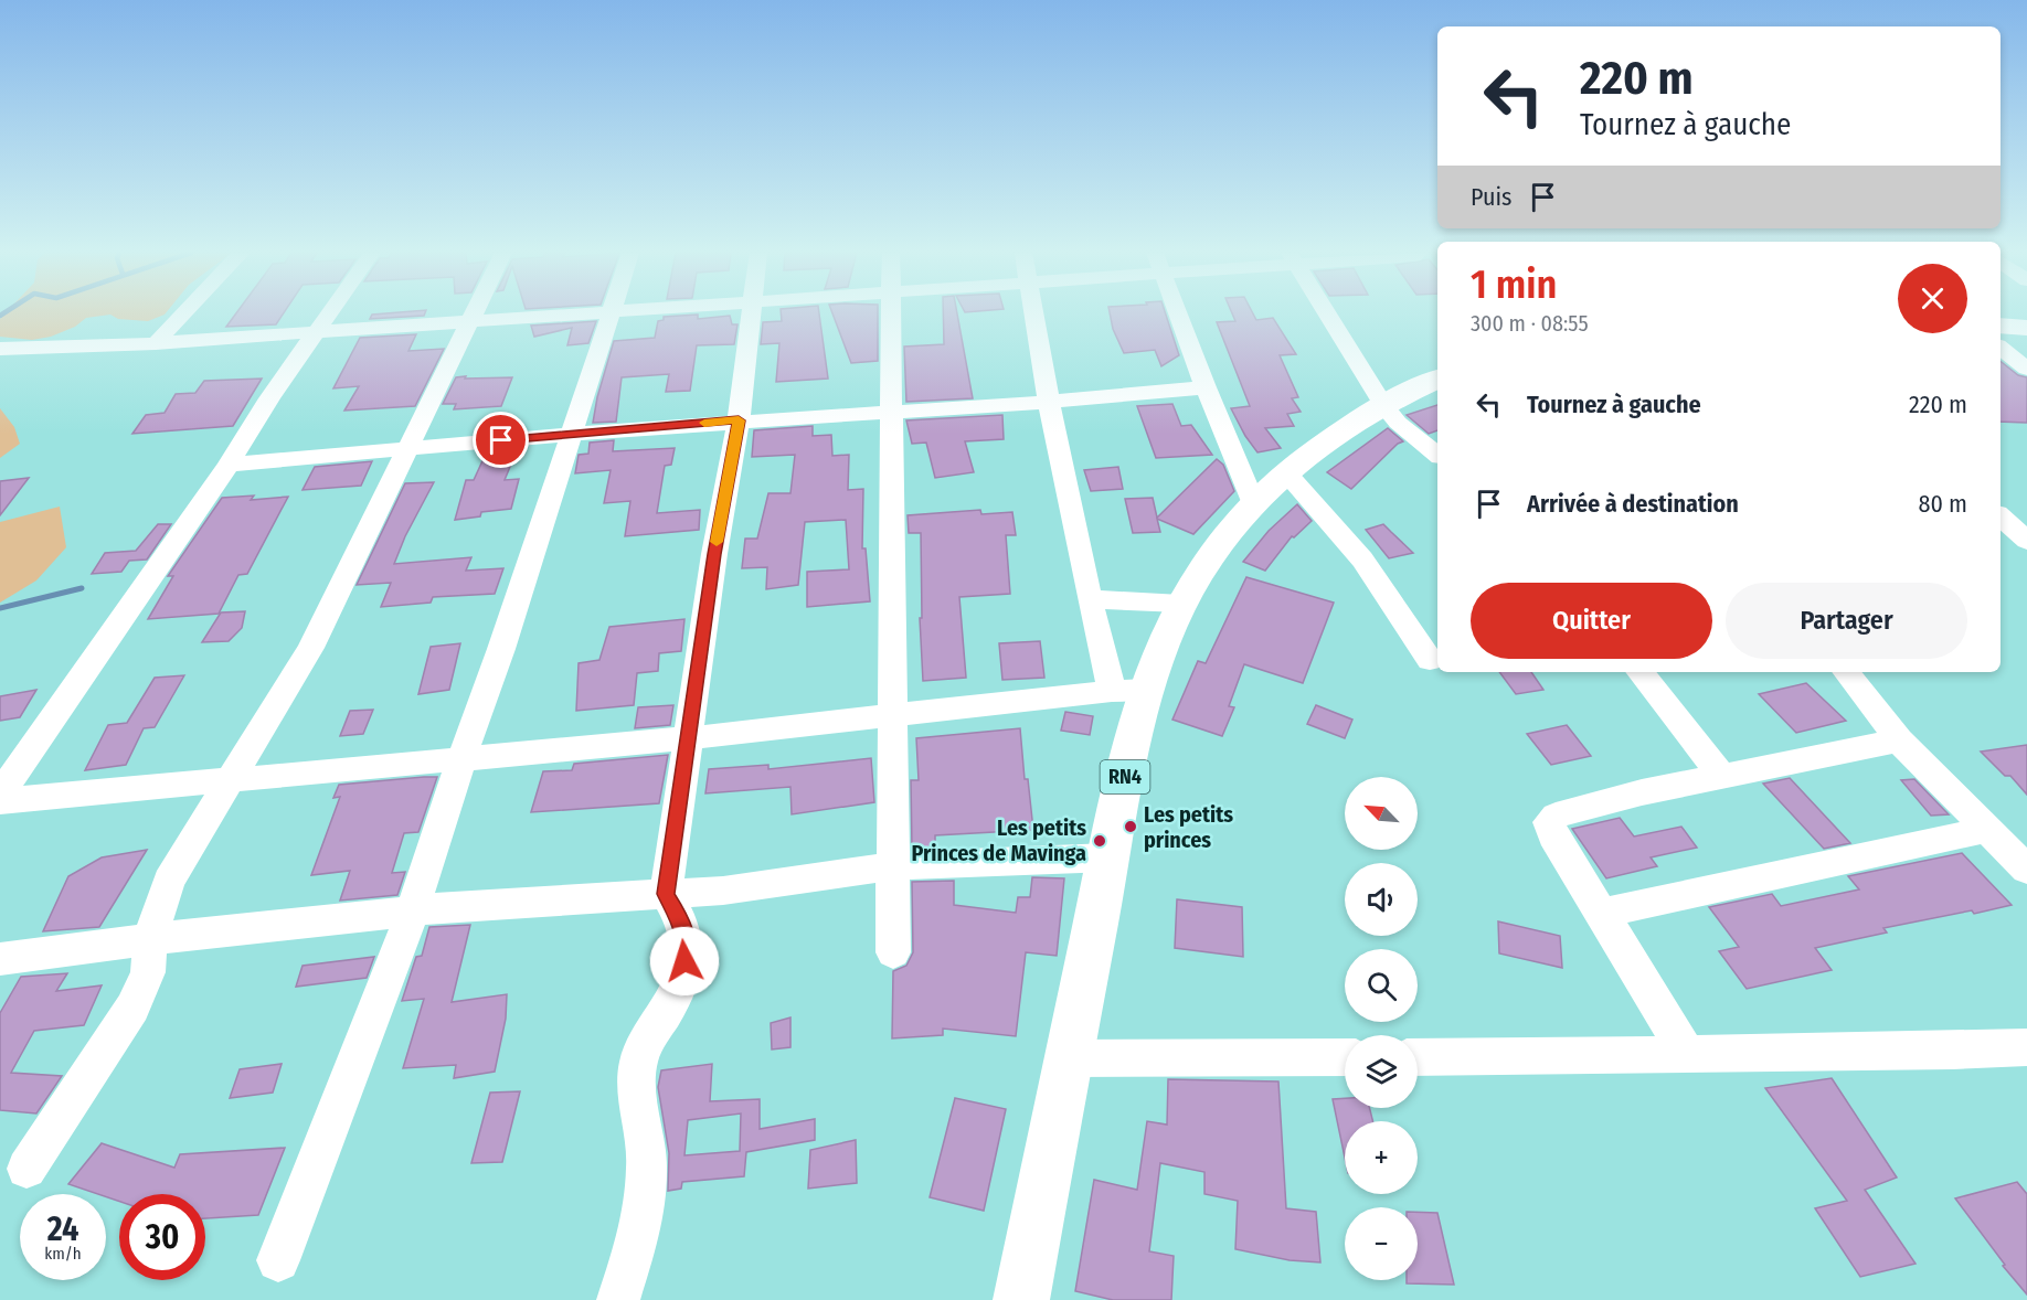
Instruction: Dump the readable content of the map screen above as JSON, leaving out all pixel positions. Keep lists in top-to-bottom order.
{
  "streets": {
    "highway": ["RN4"]
  },
  "places": ["Les petits princes", "Les petits Princes de Mavinga"],
  "north": "top left",
  "page": {
    "turn": ["220 m", "Tournez à gauche"],
    "then": "Puis",
    "heading": ["1 min", "300 m · 08:55"],
    "list": [
      {
        "name": "Tournez à gauche",
        "value": "220 m"
      },
      {
        "name": "Arrivée à destination",
        "value": "80 m"
      }
    ],
    "buttons": ["Quitter", "Partager"],
    "map_buttons": ["+", "−"],
    "speed": "24 km/h",
    "limit": "30"
  }
}
